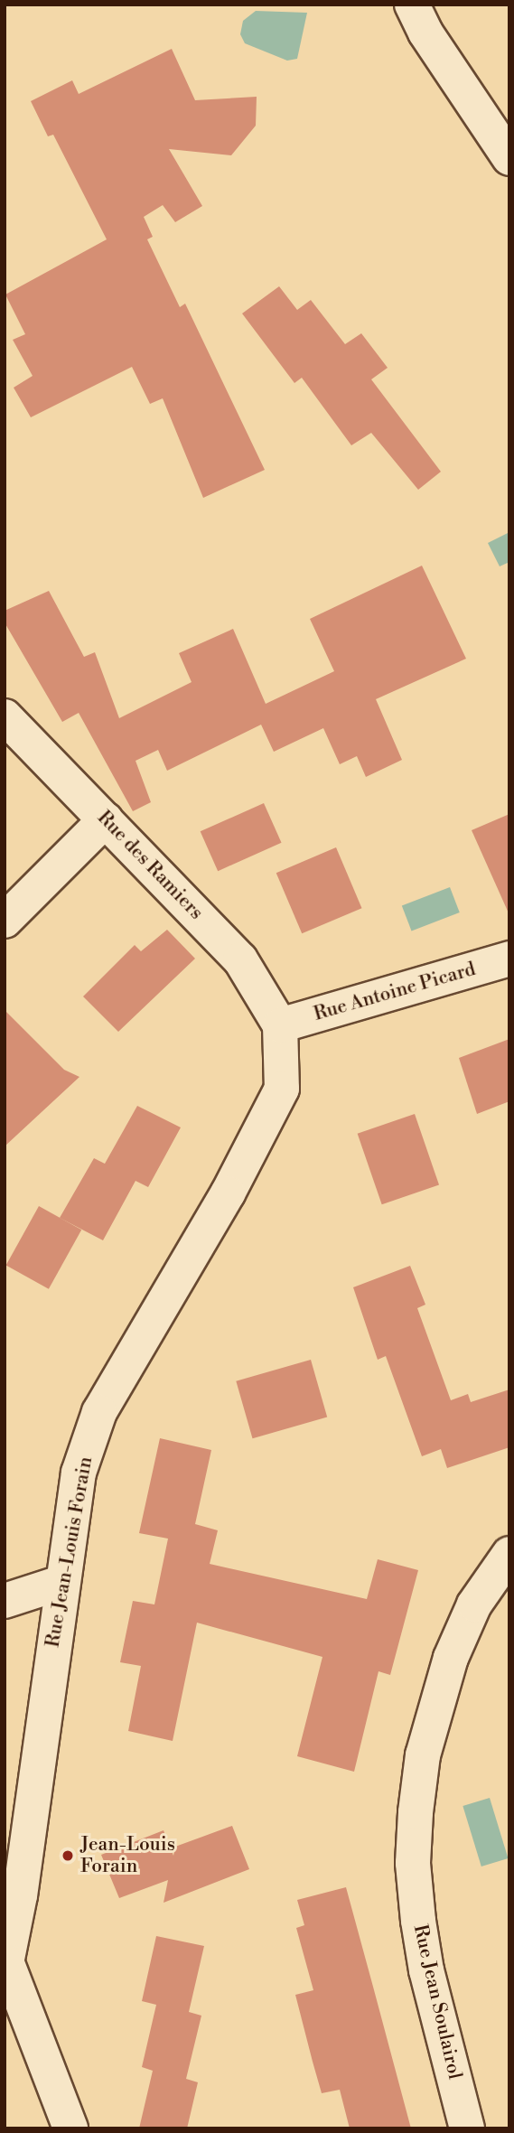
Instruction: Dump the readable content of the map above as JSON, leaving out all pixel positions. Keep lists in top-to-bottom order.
{
  "streets": {
    "street": [
      "Rue des Ramiers",
      "Rue Antoine Picard",
      "Rue Jean-Louis Forain",
      "Rue Jean Soulairol"
    ]
  },
  "crossings": [
    ["Rue des Ramiers", "Rue Antoine Picard"],
    ["Rue des Ramiers", "Rue Jean-Louis Forain"],
    ["Rue Antoine Picard", "Rue Jean-Louis Forain"]
  ],
  "places": ["Jean-Louis Forain"]
}
